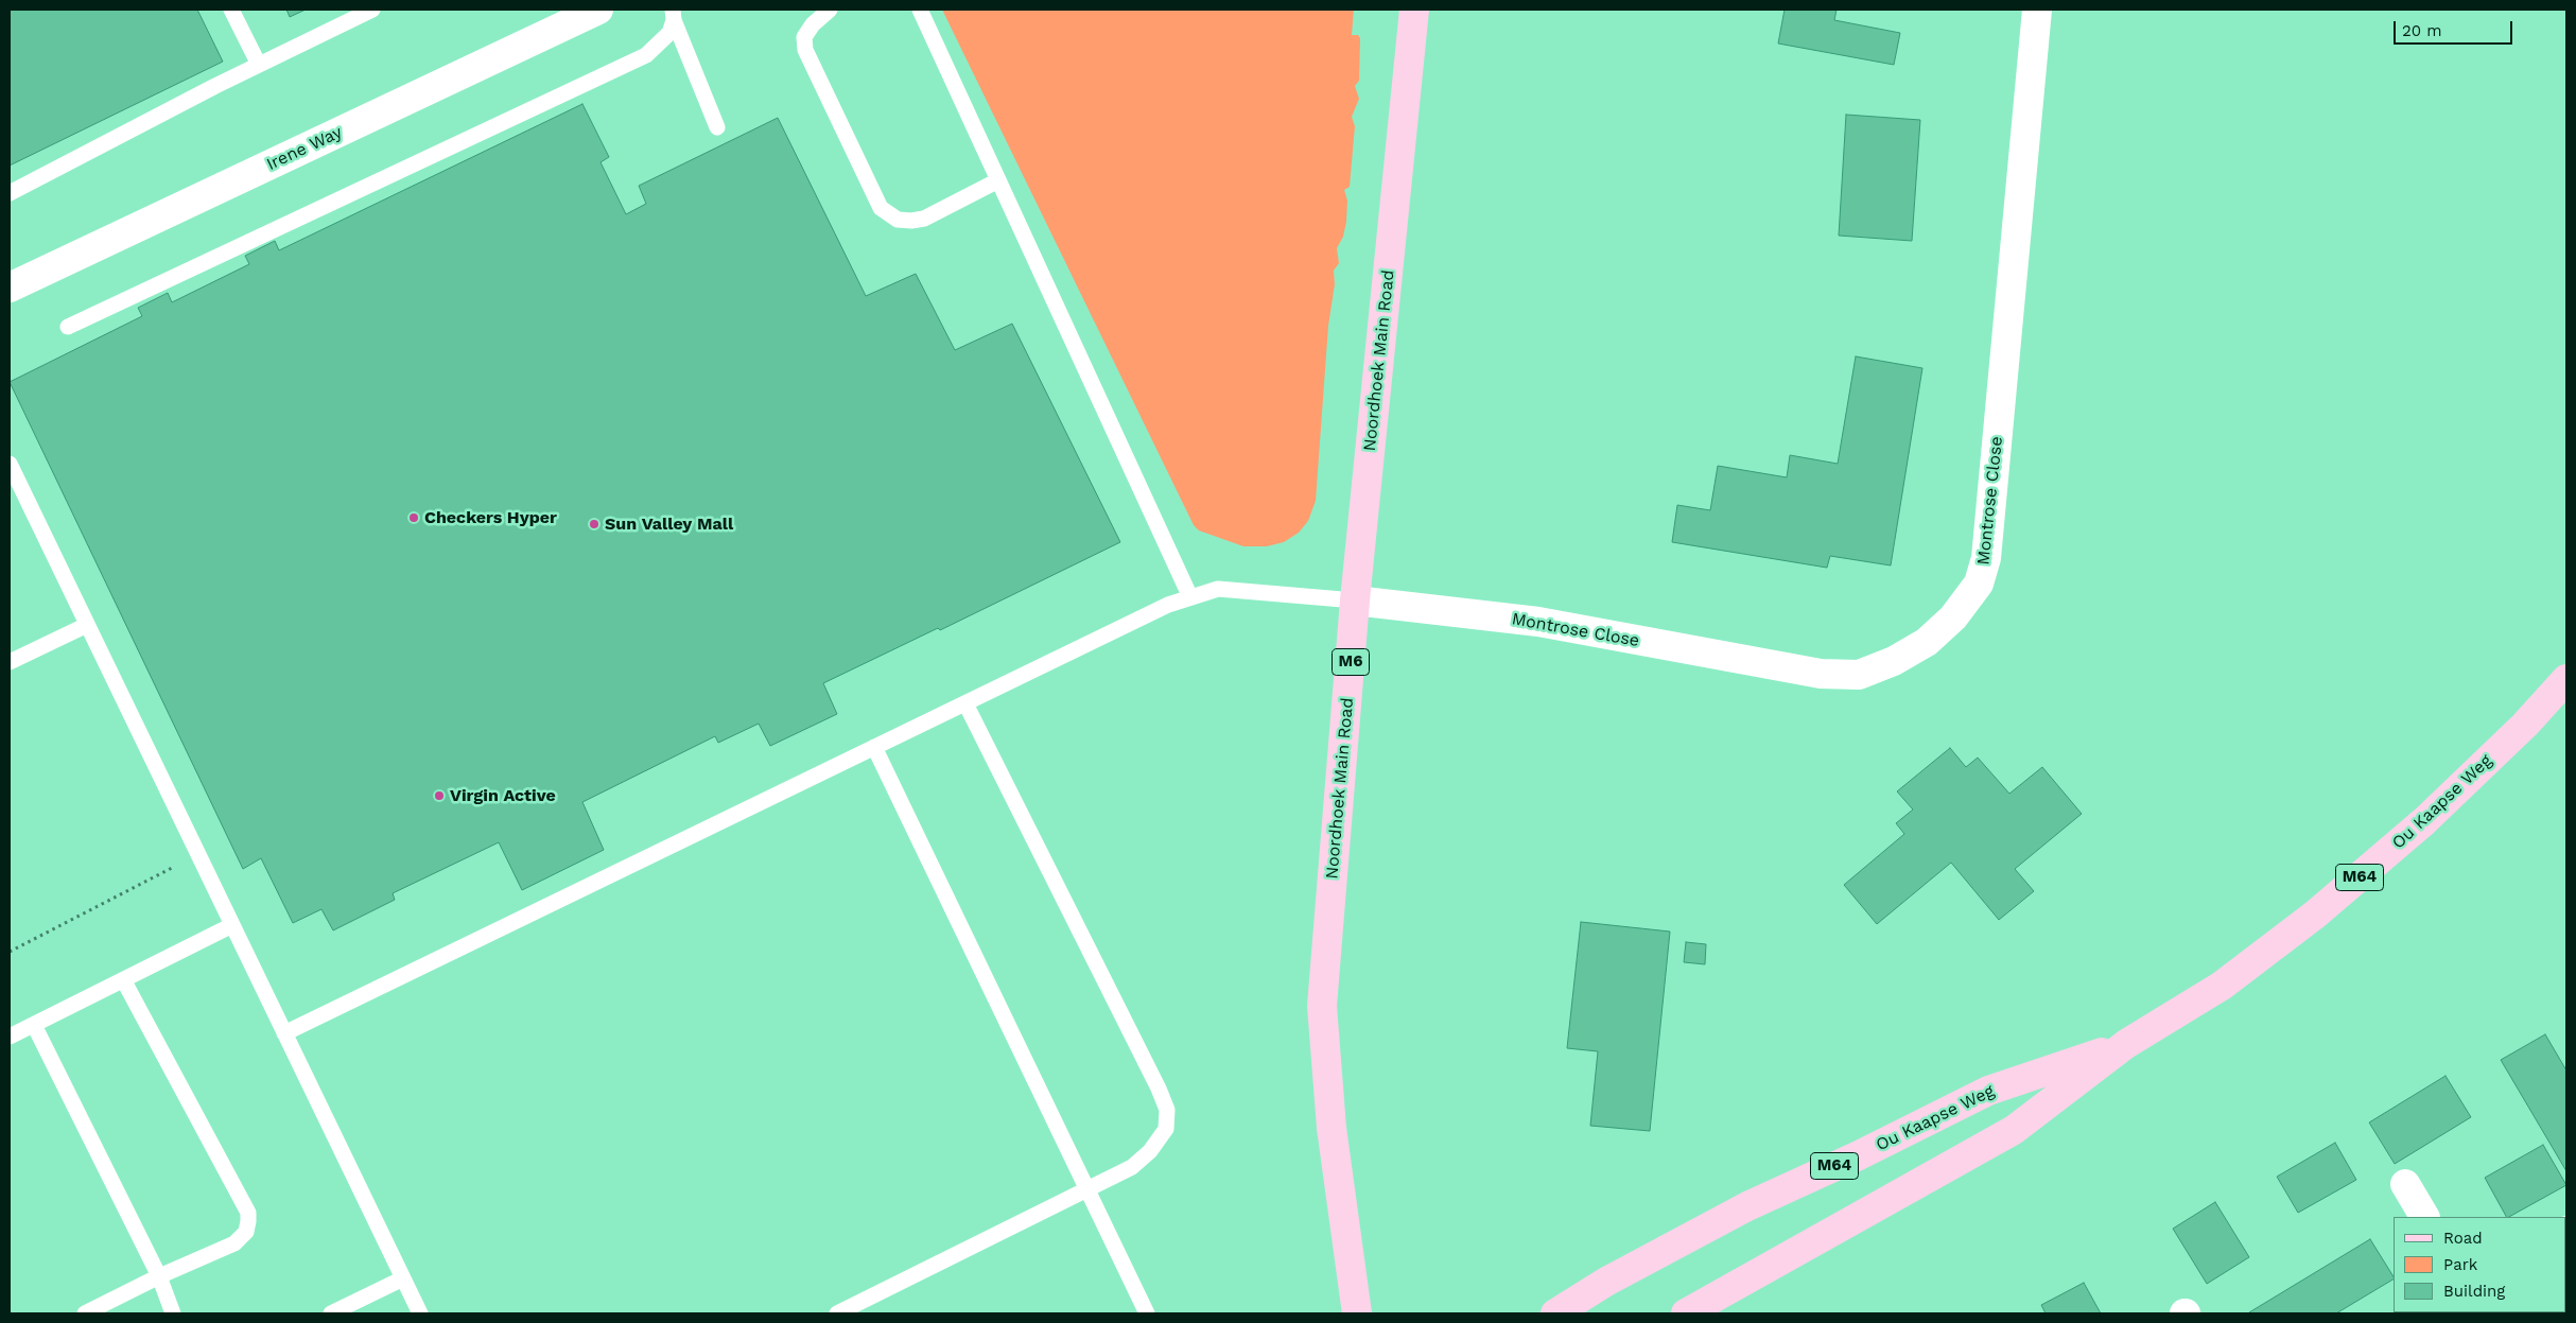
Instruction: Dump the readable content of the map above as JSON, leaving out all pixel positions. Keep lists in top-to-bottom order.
{
  "streets": {
    "main road": [
      "Noordhoek Main Road",
      "M6",
      "Ou Kaapse Weg",
      "M64"
    ],
    "street": ["Irene Way", "Montrose Close"]
  },
  "crossings": [
    ["Noordhoek Main Road", "Montrose Close"]
  ],
  "places": ["Checkers Hyper", "Sun Valley Mall", "Virgin Active"],
  "legend": ["Road", "Park", "Building"],
  "scale_bar": "20 m"
}
